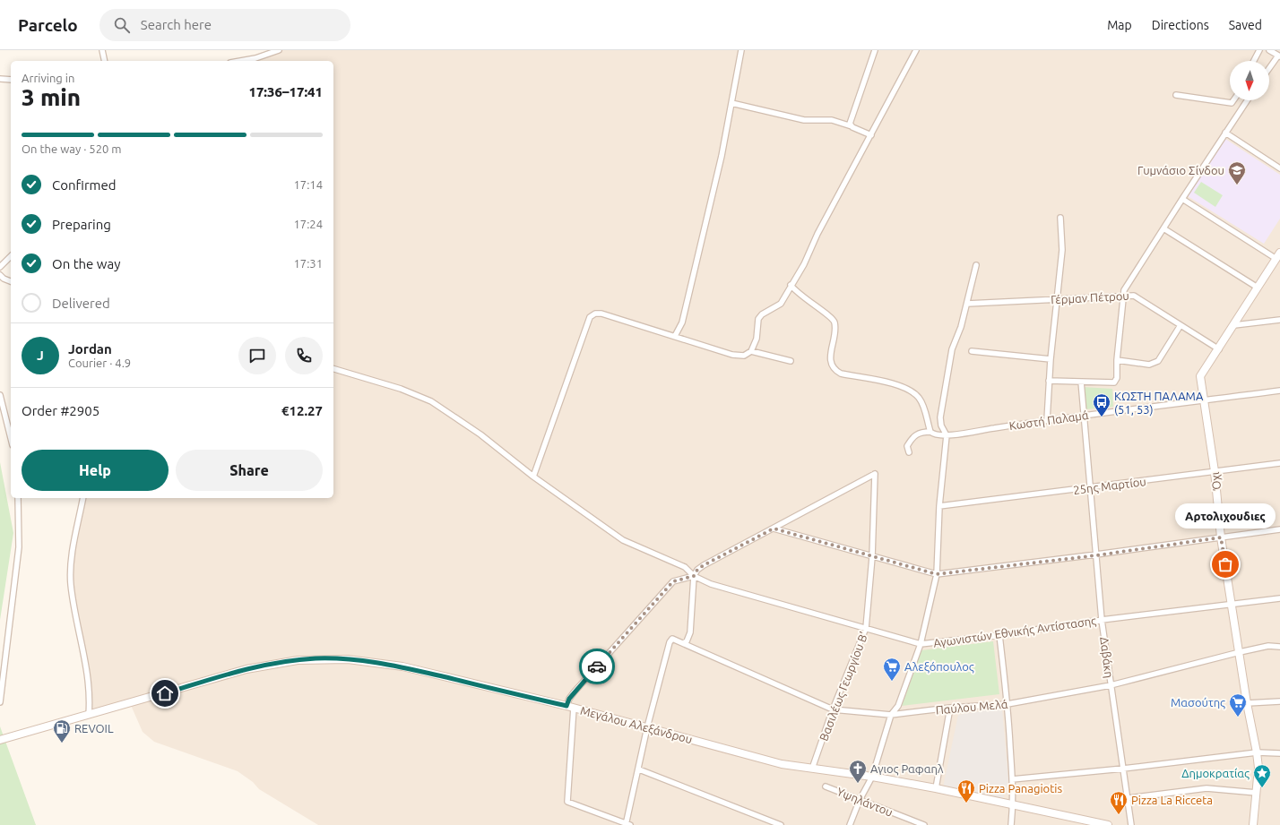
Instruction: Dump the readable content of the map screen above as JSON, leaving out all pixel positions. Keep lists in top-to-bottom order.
{
  "streets": {
    "street": [
      "Γέρμαν Πέτρου",
      "Κωστή Παλαμά",
      "Όχι",
      "25ης Μαρτίου",
      "Αγωνιστών Εθνικής Αντίστασης",
      "Δαβάκη",
      "Βασιλέως Γεωργίου Β'",
      "Παύλου Μελά",
      "Μεγάλου Αλεξάνδρου",
      "Υψηλάντου"
    ]
  },
  "crossings": [
    ["Γέρμαν Πέτρου", "Όχι"],
    ["Κωστή Παλαμά", "Όχι"],
    ["Κωστή Παλαμά", "Δαβάκη"],
    ["Όχι", "25ης Μαρτίου"],
    ["Όχι", "Αγωνιστών Εθνικής Αντίστασης"],
    ["Όχι", "Παύλου Μελά"],
    ["25ης Μαρτίου", "Δαβάκη"],
    ["Αγωνιστών Εθνικής Αντίστασης", "Δαβάκη"],
    ["Αγωνιστών Εθνικής Αντίστασης", "Βασιλέως Γεωργίου Β'"],
    ["Δαβάκη", "Παύλου Μελά"],
    ["Βασιλέως Γεωργίου Β'", "Παύλου Μελά"],
    ["Βασιλέως Γεωργίου Β'", "Μεγάλου Αλεξάνδρου"],
    ["Παύλου Μελά", "Μεγάλου Αλεξάνδρου"]
  ],
  "places": {
    "school or university": ["Γυμνάσιο Σίνδου"],
    "bus stop": ["ΚΩΣΤΗ ΠΑΛΑΜΑ (51, 53)"],
    "other": ["Αρτολιχουδιες"],
    "supermarket": ["Αλεξόπουλος", "Μασούτης"],
    "fuel station": ["REVOIL"],
    "church": ["Αγιος Ραφαηλ"],
    "place": ["Δημοκρατίας"],
    "restaurant": ["Pizza Panagiotis", "Pizza La Ricceta"]
  },
  "north": "bottom",
  "page": {
    "header": "Parcelo",
    "search": "Search here",
    "nav": ["Map", "Directions", "Saved"],
    "heading": ["3 min", "Arriving in", "17:36–17:41"],
    "panel": [
      "Jordan",
      "Courier · 4.9",
      "Order #2905",
      "€12.27"
    ],
    "bar": "On the way · 520 m",
    "list": [
      ["Confirmed", "17:14"],
      ["Preparing", "17:24"],
      ["On the way", "17:31"],
      "Delivered"
    ],
    "round": "J",
    "buttons": ["Help", "Share"],
    "bubble": "Αρτολιχουδιες"
  }
}
